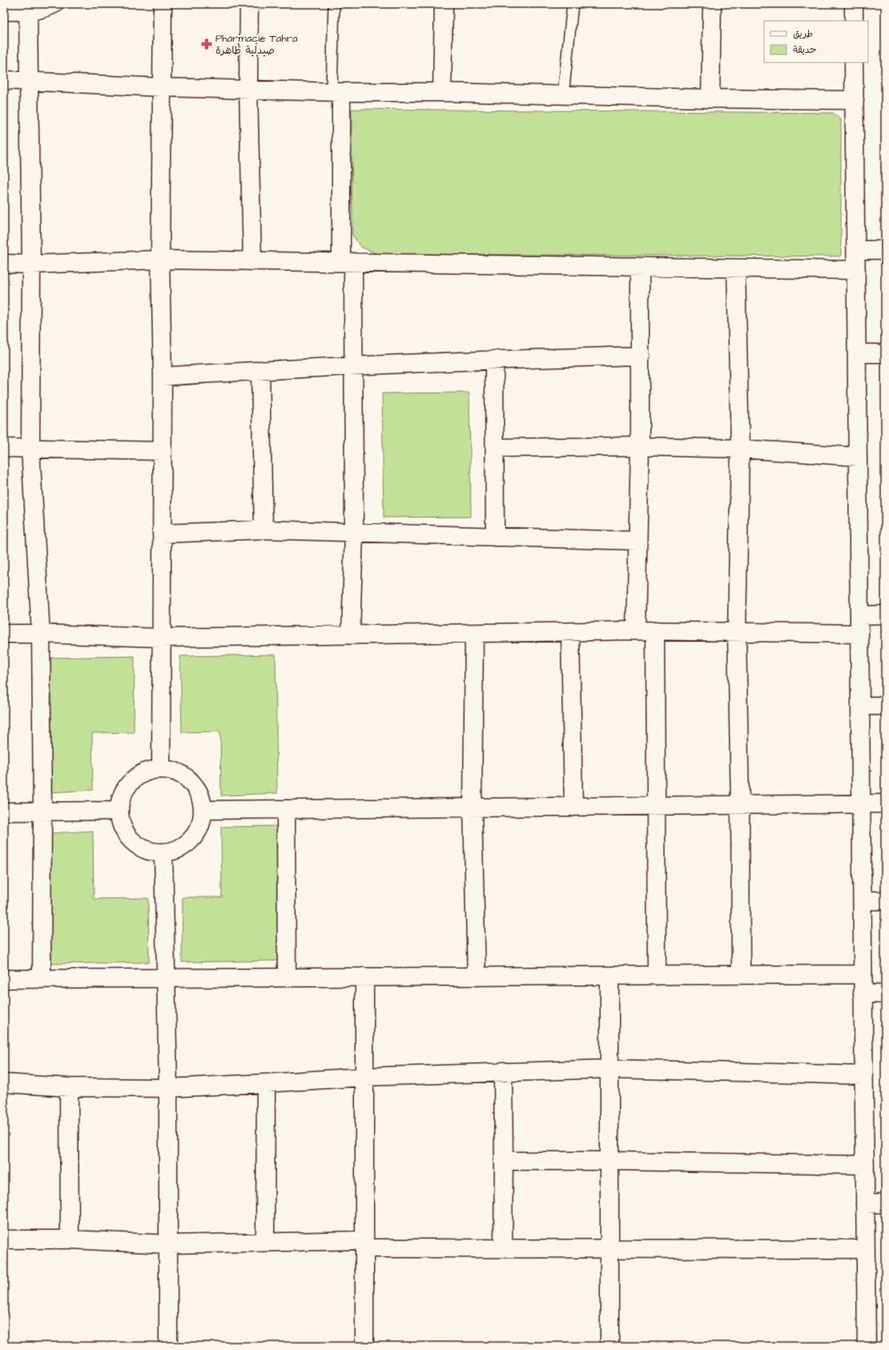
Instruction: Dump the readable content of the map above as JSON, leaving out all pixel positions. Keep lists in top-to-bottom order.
{
  "places": {
    "pharmacy": ["Pharmacie Tahra صيدلية طاهرة"]
  },
  "legend": ["طريق", "حديقة"]
}
